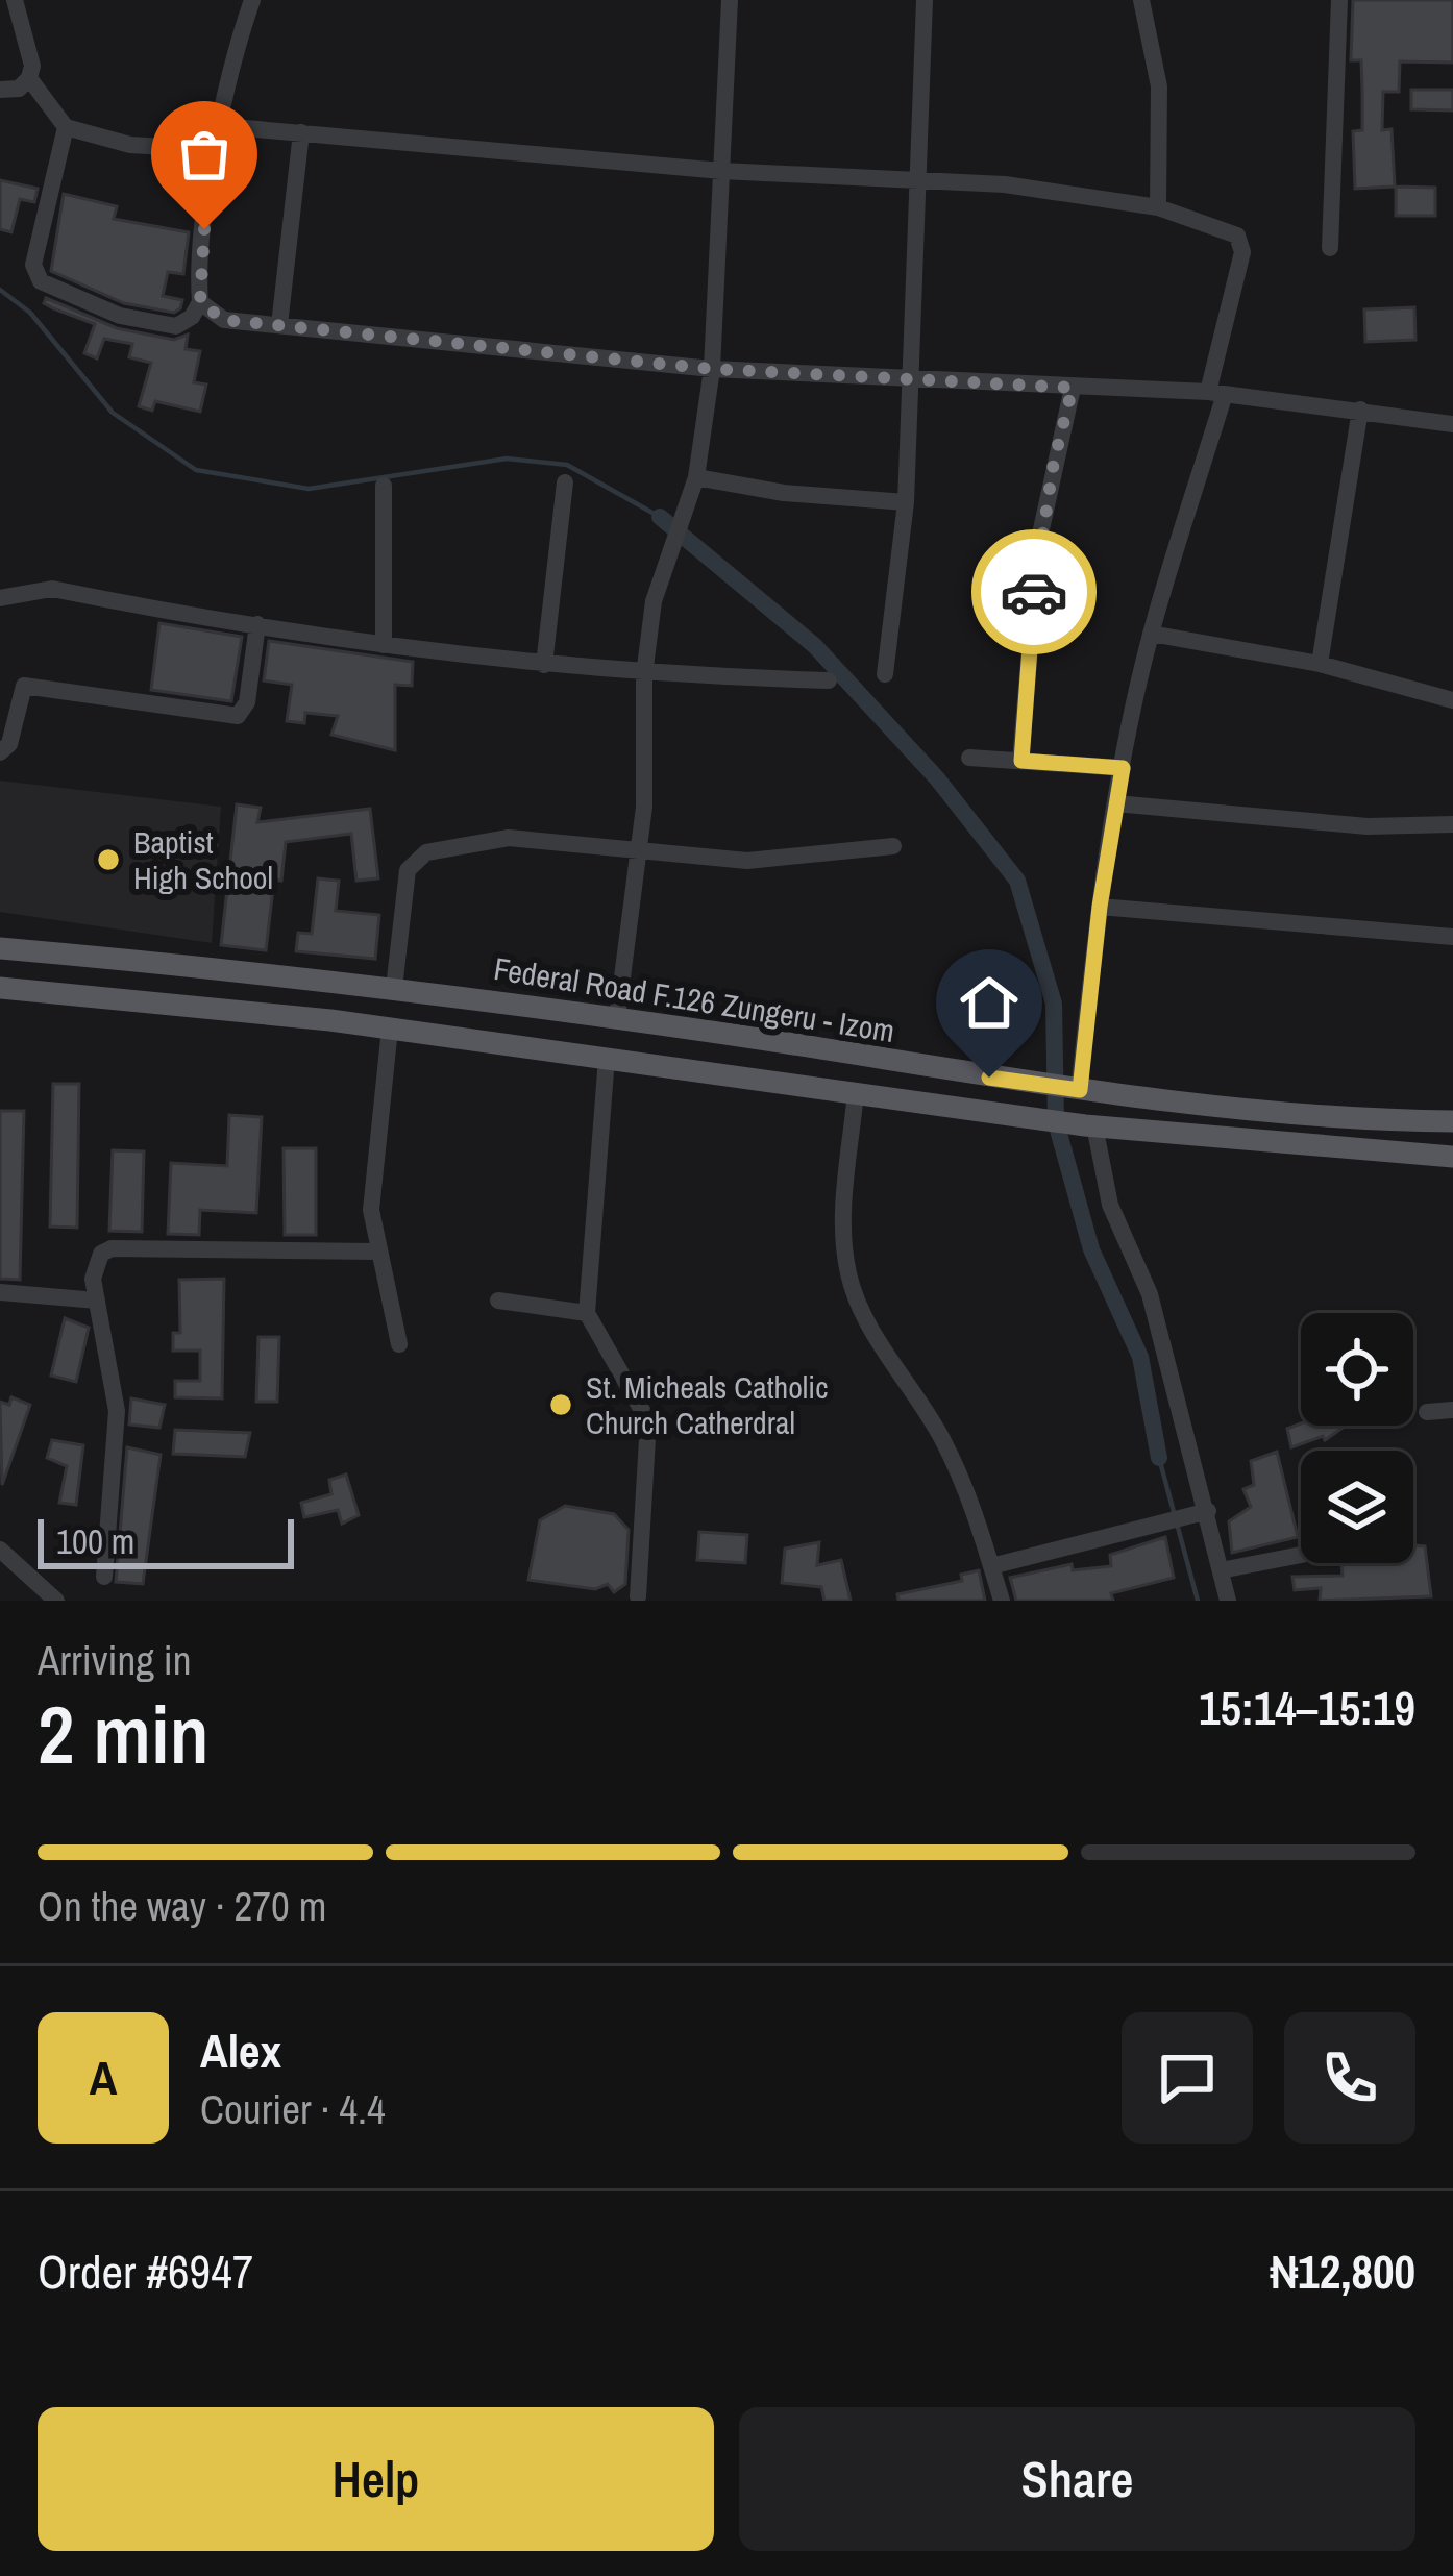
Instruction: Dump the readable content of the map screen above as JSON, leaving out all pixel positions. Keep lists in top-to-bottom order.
{
  "streets": {
    "main road": ["Federal Road F.126 Zungeru - Izom"]
  },
  "places": ["Baptist High School", "St. Micheals Catholic Church Catherdral"],
  "scale_bar": "100 m",
  "page": {
    "scale": "100 m",
    "heading": ["2 min", "Arriving in", "15:14–15:19"],
    "panel": [
      "Alex",
      "Courier · 4.4",
      "Order #6947",
      "₦12,800"
    ],
    "bar": "On the way · 270 m",
    "round": "A",
    "buttons": ["Help", "Share"]
  }
}
